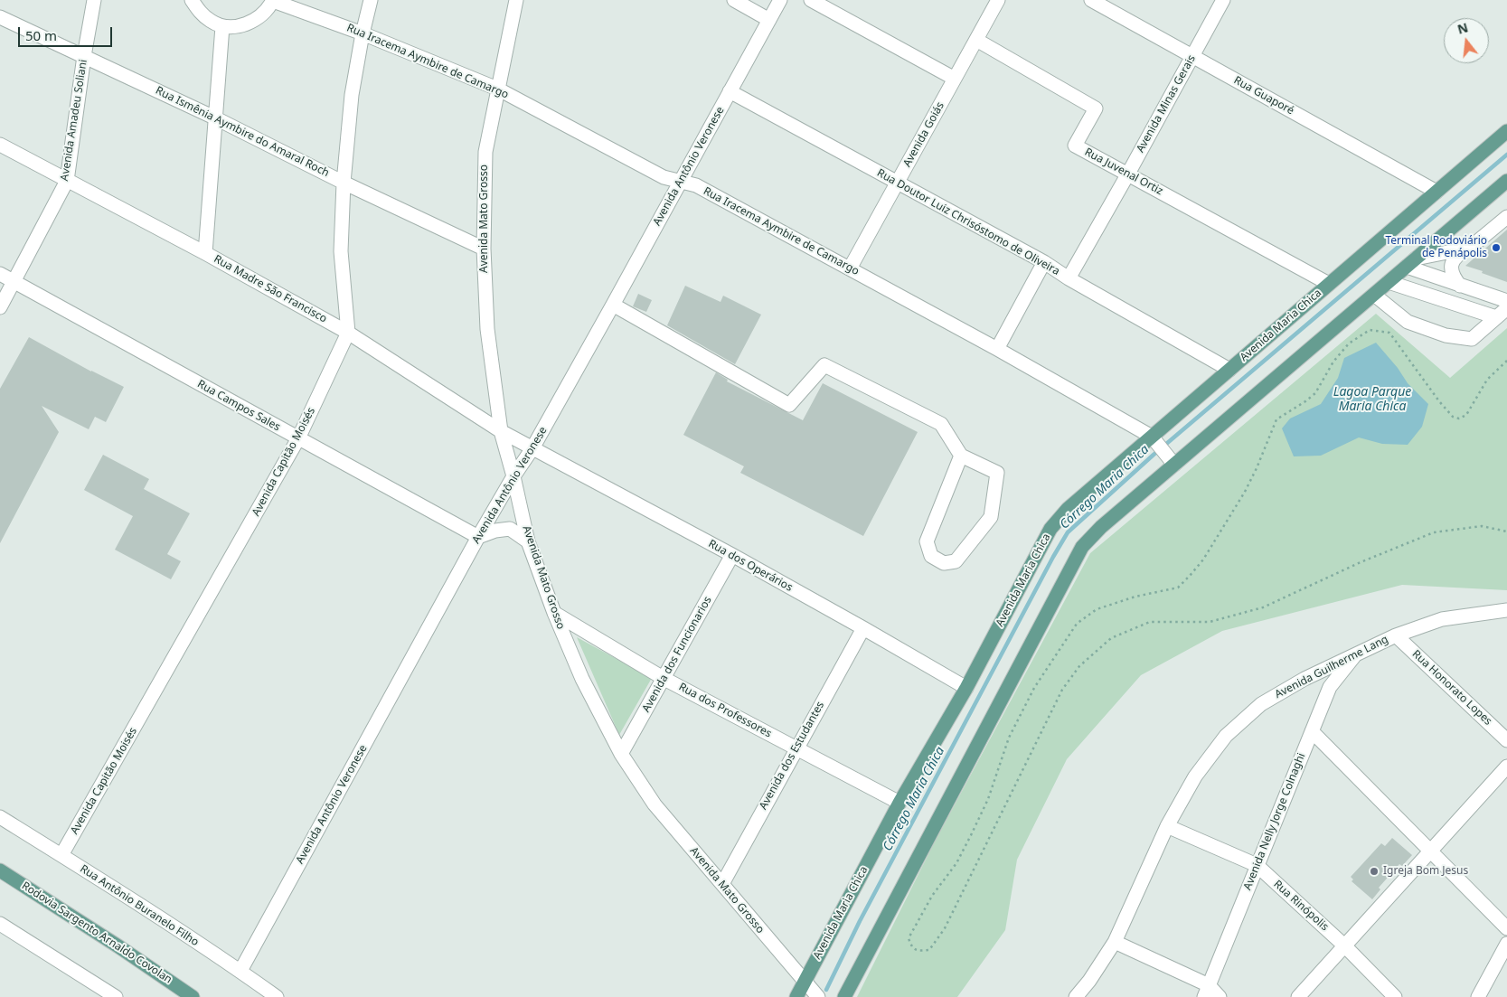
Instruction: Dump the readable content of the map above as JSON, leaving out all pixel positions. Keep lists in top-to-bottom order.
{
  "streets": {
    "main road": ["Avenida Maria Chica", "Rodovia Sargento Arnaldo Covolan"],
    "street": [
      "Rua Iracema Aymbire de Camargo",
      "Rua Guaporé",
      "Avenida Minas Gerais",
      "Avenida Amadeu Soliani",
      "Rua Ismênia Aymbire do Amaral Roch",
      "Avenida Goiás",
      "Avenida Antônio Veronese",
      "Rua Juvenal Ortiz",
      "Avenida Mato Grosso",
      "Rua Doutor Luiz Chrisóstomo de Oliveira",
      "Rua Madre São Francisco",
      "Rua Campos Sales",
      "Avenida Capitão Moisés",
      "Rua dos Operários",
      "Avenida dos Funcionarios",
      "Avenida Guilherme Lang",
      "Rua Honorato Lopes",
      "Rua dos Professores",
      "Avenida dos Estudantes",
      "Avenida Nelly Jorge Colnaghi",
      "Rua Antônio Buranelo Filho",
      "Rua Rinópolis"
    ]
  },
  "crossings": [
    ["Rua Iracema Aymbire de Camargo", "Avenida Goiás"],
    ["Rua Iracema Aymbire de Camargo", "Avenida Antônio Veronese"],
    ["Rua Iracema Aymbire de Camargo", "Avenida Mato Grosso"],
    ["Rua Iracema Aymbire de Camargo", "Avenida Maria Chica"],
    ["Rua Guaporé", "Avenida Minas Gerais"],
    ["Rua Guaporé", "Avenida Maria Chica"],
    ["Avenida Minas Gerais", "Rua Juvenal Ortiz"],
    ["Avenida Minas Gerais", "Rua Doutor Luiz Chrisóstomo de Oliveira"],
    ["Avenida Amadeu Soliani", "Rua Ismênia Aymbire do Amaral Roch"],
    ["Avenida Amadeu Soliani", "Rua Madre São Francisco"],
    ["Avenida Amadeu Soliani", "Rua Campos Sales"],
    ["Rua Ismênia Aymbire do Amaral Roch", "Avenida Mato Grosso"],
    ["Avenida Goiás", "Rua Juvenal Ortiz"],
    ["Avenida Goiás", "Rua Doutor Luiz Chrisóstomo de Oliveira"],
    ["Avenida Antônio Veronese", "Avenida Mato Grosso"],
    ["Avenida Antônio Veronese", "Rua Doutor Luiz Chrisóstomo de Oliveira"],
    ["Avenida Antônio Veronese", "Rua Madre São Francisco"],
    ["Avenida Antônio Veronese", "Rua Campos Sales"],
    ["Avenida Antônio Veronese", "Rua dos Operários"],
    ["Avenida Antônio Veronese", "Rua Antônio Buranelo Filho"],
    ["Rua Juvenal Ortiz", "Avenida Maria Chica"],
    ["Avenida Mato Grosso", "Rua Madre São Francisco"],
    ["Avenida Mato Grosso", "Avenida Maria Chica"],
    ["Avenida Mato Grosso", "Avenida dos Funcionarios"],
    ["Avenida Mato Grosso", "Rua dos Professores"],
    ["Avenida Mato Grosso", "Avenida dos Estudantes"],
    ["Rua Doutor Luiz Chrisóstomo de Oliveira", "Avenida Maria Chica"],
    ["Rua Madre São Francisco", "Avenida Capitão Moisés"],
    ["Rua Madre São Francisco", "Rua dos Operários"],
    ["Avenida Maria Chica", "Rua dos Operários"],
    ["Avenida Maria Chica", "Rua dos Professores"],
    ["Rua Campos Sales", "Avenida Capitão Moisés"],
    ["Avenida Capitão Moisés", "Rua Antônio Buranelo Filho"],
    ["Rua dos Operários", "Avenida dos Funcionarios"],
    ["Rua dos Operários", "Avenida dos Estudantes"],
    ["Avenida dos Funcionarios", "Rua dos Professores"],
    ["Avenida Guilherme Lang", "Rua Honorato Lopes"],
    ["Avenida Guilherme Lang", "Avenida Nelly Jorge Colnaghi"],
    ["Avenida Guilherme Lang", "Rua Rinópolis"],
    ["Rua dos Professores", "Avenida dos Estudantes"],
    ["Avenida Nelly Jorge Colnaghi", "Rua Rinópolis"]
  ],
  "water": ["Lagoa Parque Maria Chica", "Córrego Maria Chica"],
  "places": ["Terminal Rodoviário de Penápolis", "Igreja Bom Jesus"],
  "scale_bar": "50 m",
  "north": "top"
}
